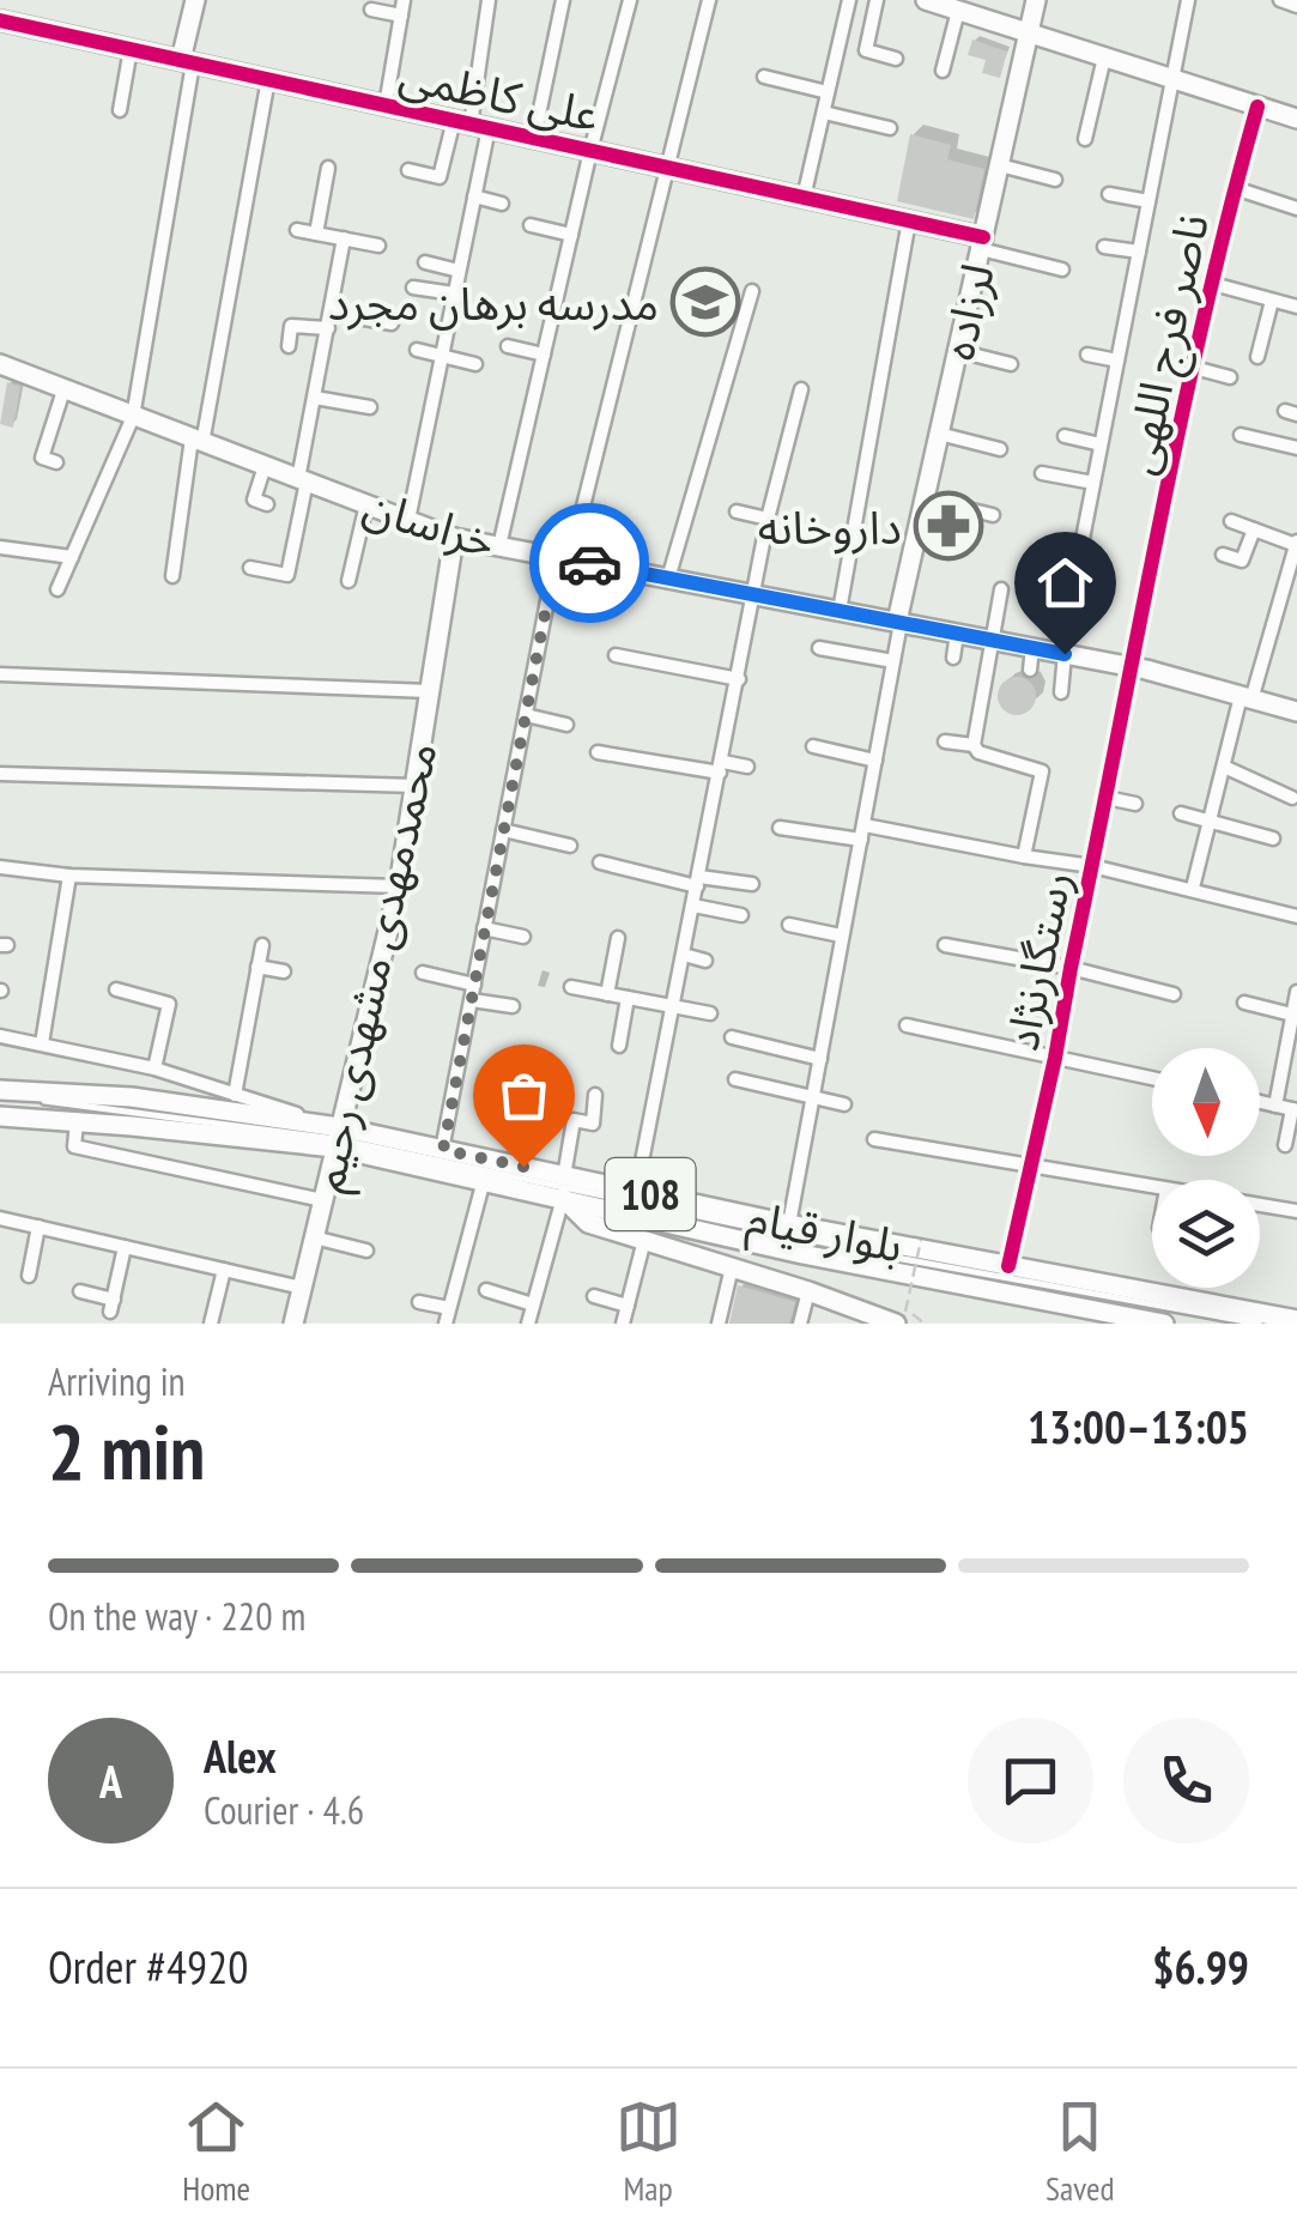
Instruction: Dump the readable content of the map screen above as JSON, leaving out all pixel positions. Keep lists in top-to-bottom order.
{
  "streets": {
    "main road": [
      "علی کاظمی",
      "لرزاده",
      "خراسان",
      "محمدمهدی مشهدی رحیم",
      "108",
      "بلوار قیام"
    ],
    "street": ["ناصر فرج اللهی", "رستگارنژاد"]
  },
  "crossings": [
    ["علی کاظمی", "لرزاده"],
    ["لرزاده", "خراسان"],
    ["ناصر فرج اللهی", "خراسان"],
    ["ناصر فرج اللهی", "رستگارنژاد"],
    ["خراسان", "رستگارنژاد"],
    ["خراسان", "محمدمهدی مشهدی رحیم"],
    ["رستگارنژاد", "بلوار قیام"],
    ["محمدمهدی مشهدی رحیم", "بلوار قیام"]
  ],
  "places": {
    "school or university": ["مدرسه برهان مجرد"],
    "pharmacy": ["داروخانه"]
  },
  "north": "bottom",
  "page": {
    "heading": ["2 min", "Arriving in", "13:00–13:05"],
    "panel": [
      "Alex",
      "Courier · 4.6",
      "Order #4920",
      "$6.99"
    ],
    "bar": "On the way · 220 m",
    "round": "A",
    "tabs": ["Home", "Map", "Saved"]
  }
}
